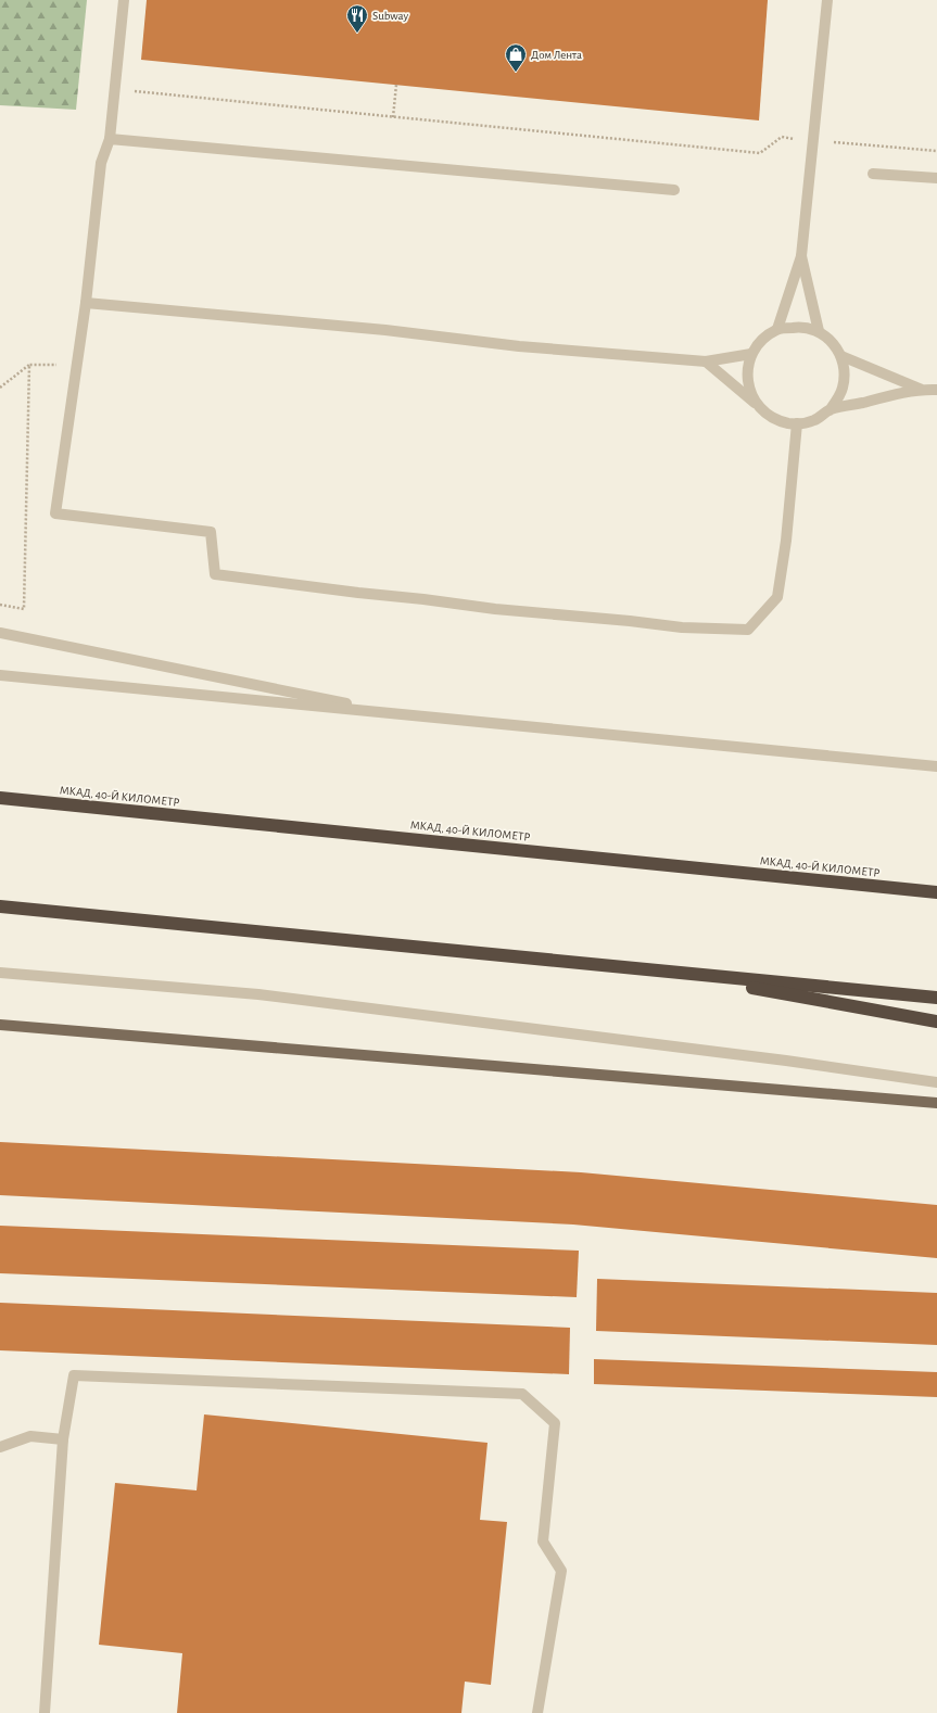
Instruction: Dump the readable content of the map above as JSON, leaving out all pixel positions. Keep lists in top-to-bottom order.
{
  "streets": {
    "highway": ["МКАД, 40-Й КИЛОМЕТР"]
  },
  "places": {
    "restaurant": ["Subway"],
    "shop": ["Дом Лента"]
  }
}
